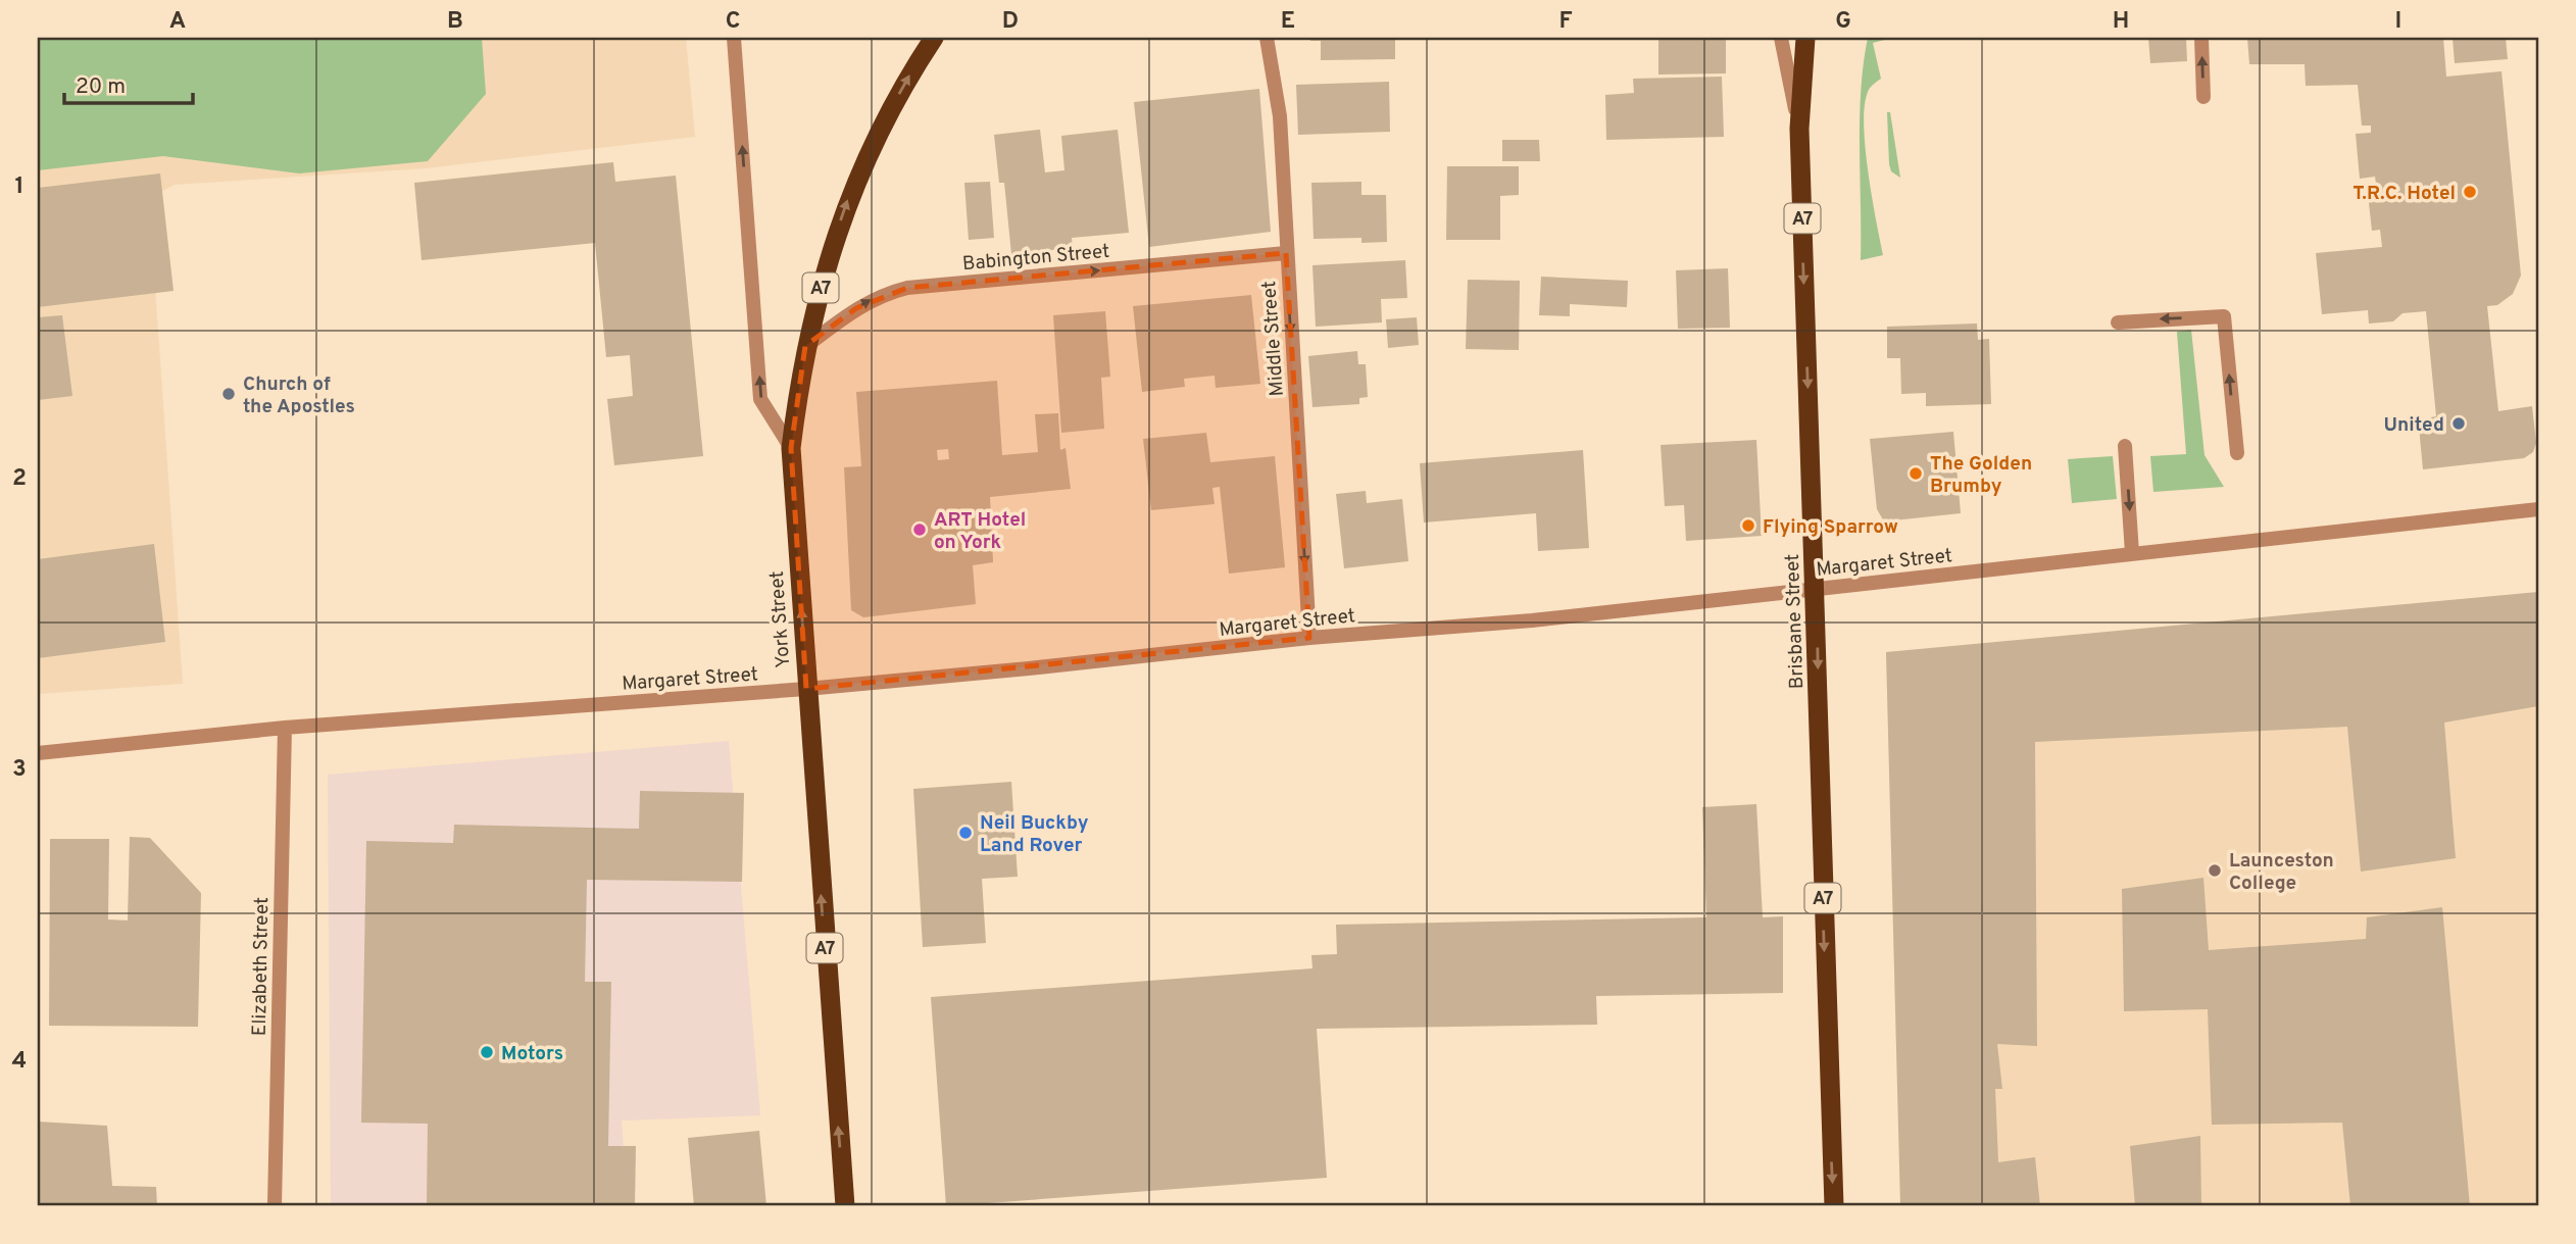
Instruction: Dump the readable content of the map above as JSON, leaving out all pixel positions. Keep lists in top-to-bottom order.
{
  "streets": {
    "highway": ["A7", "York Street", "Brisbane Street"],
    "street": [
      "Babington Street",
      "Middle Street",
      "Margaret Street",
      "Elizabeth Street"
    ]
  },
  "crossings": [
    ["A7", "Babington Street"],
    ["A7", "York Street"],
    ["A7", "Brisbane Street"],
    ["Babington Street", "Middle Street"],
    ["Middle Street", "Margaret Street"],
    ["Margaret Street", "York Street"],
    ["Margaret Street", "Brisbane Street"],
    ["Margaret Street", "Elizabeth Street"]
  ],
  "one_way": [
    "Babington Street",
    "Middle Street",
    "York Street",
    "Brisbane Street"
  ],
  "places": [
    "T.R.C. Hotel",
    "Church of the Apostles",
    "United",
    "The Golden Brumby",
    "Flying Sparrow",
    "ART Hotel on York",
    "Neil Buckby Land Rover",
    "Launceston College",
    "Motors"
  ],
  "scale_bar": "20 m",
  "grid": {
    "columns": [
      "A",
      "B",
      "C",
      "D",
      "E",
      "F",
      "G",
      "H",
      "I"
    ],
    "rows": [
      "1",
      "2",
      "3",
      "4"
    ]
  }
}
